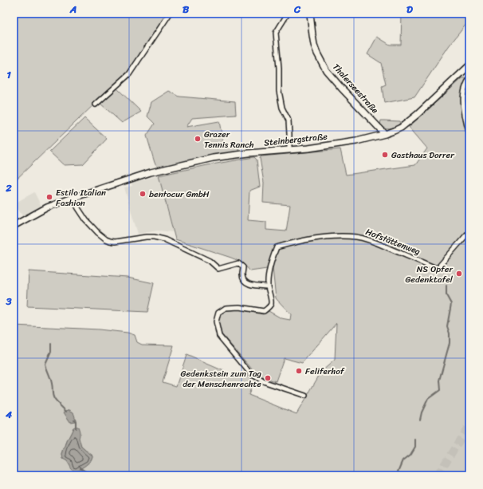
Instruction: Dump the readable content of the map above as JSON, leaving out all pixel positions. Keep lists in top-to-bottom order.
{
  "streets": {
    "main road": ["Thalerseestraße", "Steinbergstraße"],
    "street": ["Hofstättenweg"]
  },
  "crossings": [
    ["Thalerseestraße", "Steinbergstraße"]
  ],
  "places": [
    "Grazer Tennis Ranch",
    "Gasthaus Dorrer",
    "bentocur GmbH",
    "Estilo Italian Fashion",
    "NS Opfer Gedenktafel",
    "Feliferhof",
    "Gedenkstein zum Tag der Menschenrechte"
  ],
  "grid": {
    "columns": [
      "A",
      "B",
      "C",
      "D"
    ],
    "rows": [
      "1",
      "2",
      "3",
      "4"
    ]
  }
}
